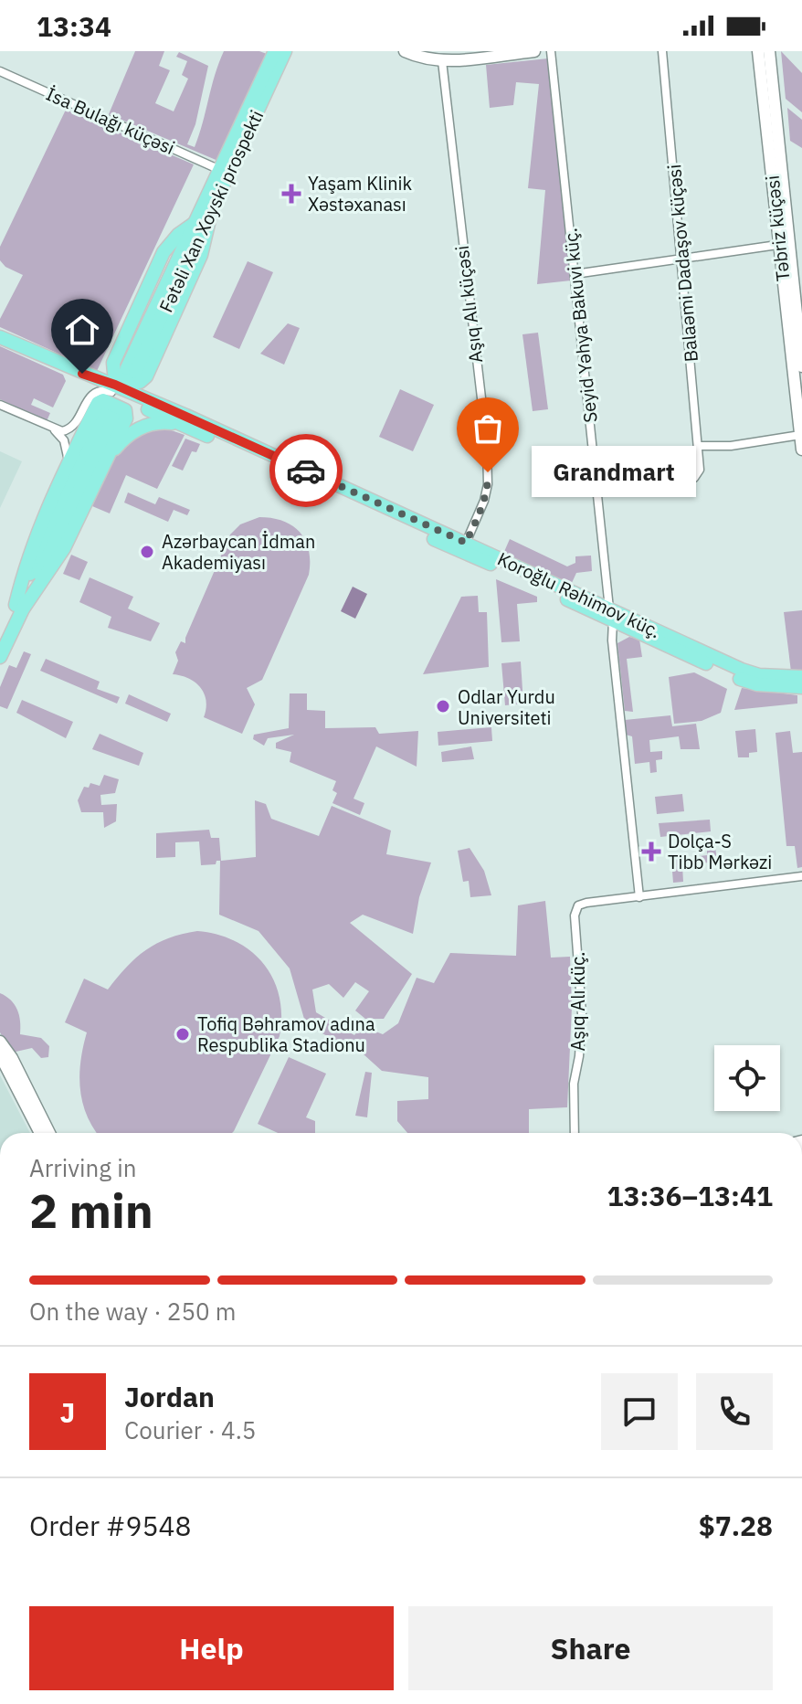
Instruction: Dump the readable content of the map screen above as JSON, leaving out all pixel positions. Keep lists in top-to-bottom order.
{
  "streets": {
    "main road": ["Fətəli Xan Xoyski prospekti", "Təbriz küçəsi", "Koroğlu Rəhimov küç."],
    "street": [
      "İsa Bulağı küçəsi",
      "Balaəmi Dadaşov küçəsi",
      "Aşıq Alı küçəsi",
      "Seyid Yəhya Bakuvi küç.",
      "Aşıq Alı küç."
    ]
  },
  "crossings": [
    ["İsa Bulağı küçəsi", "Fətəli Xan Xoyski prospekti"],
    ["Balaəmi Dadaşov küçəsi", "Seyid Yəhya Bakuvi küç."],
    ["Aşıq Alı küçəsi", "Koroğlu Rəhimov küç."],
    ["Seyid Yəhya Bakuvi küç.", "Koroğlu Rəhimov küç."],
    ["Seyid Yəhya Bakuvi küç.", "Aşıq Alı küç."]
  ],
  "places": {
    "health": ["Yaşam Klinik Xəstəxanası", "Dolça-S Tibb Mərkəzi"],
    "other": [
      "Grandmart",
      "Azərbaycan İdman Akademiyası",
      "Odlar Yurdu Universiteti",
      "Tofiq Bəhramov adına Respublika Stadionu"
    ]
  },
  "page": {
    "status": "13:34",
    "bubble": "Grandmart",
    "heading": ["2 min", "Arriving in", "13:36–13:41"],
    "panel": [
      "Jordan",
      "Courier · 4.5",
      "Order #9548",
      "$7.28"
    ],
    "bar": "On the way · 250 m",
    "round": "J",
    "buttons": ["Help", "Share"]
  }
}
